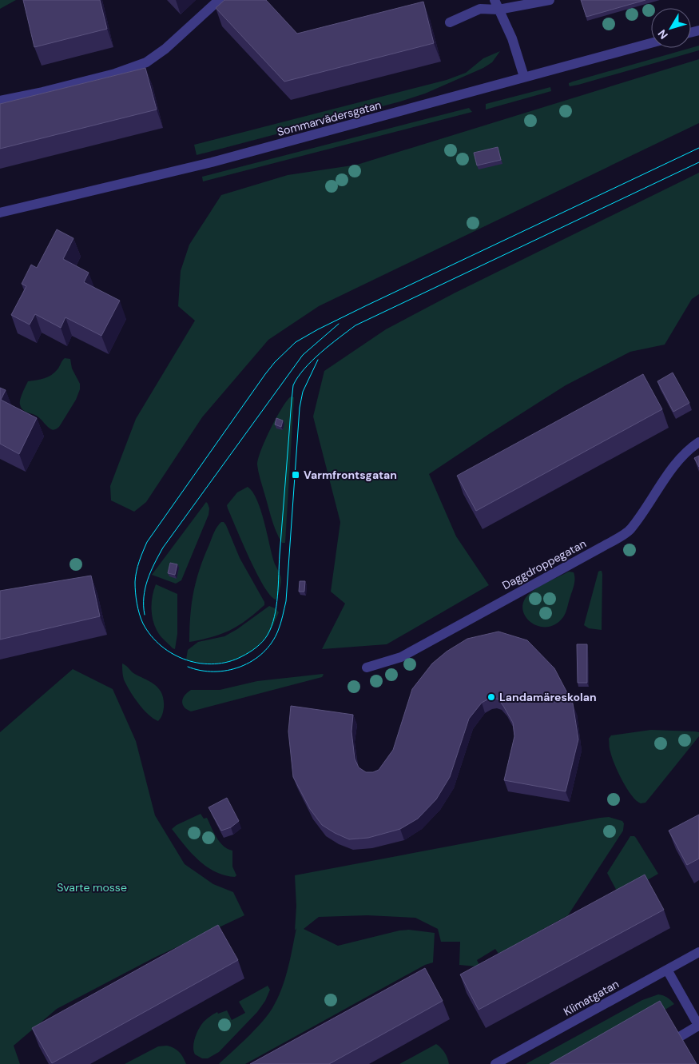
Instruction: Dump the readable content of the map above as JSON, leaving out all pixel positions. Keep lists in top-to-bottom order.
{
  "streets": {
    "street": ["Sommarvädersgatan", "Daggdroppegatan", "Klimatgatan"]
  },
  "parks": ["Svarte mosse"],
  "places": {
    "transit": ["Varmfrontsgatan"],
    "other": ["Landamäreskolan"]
  },
  "north": "bottom left"
}
